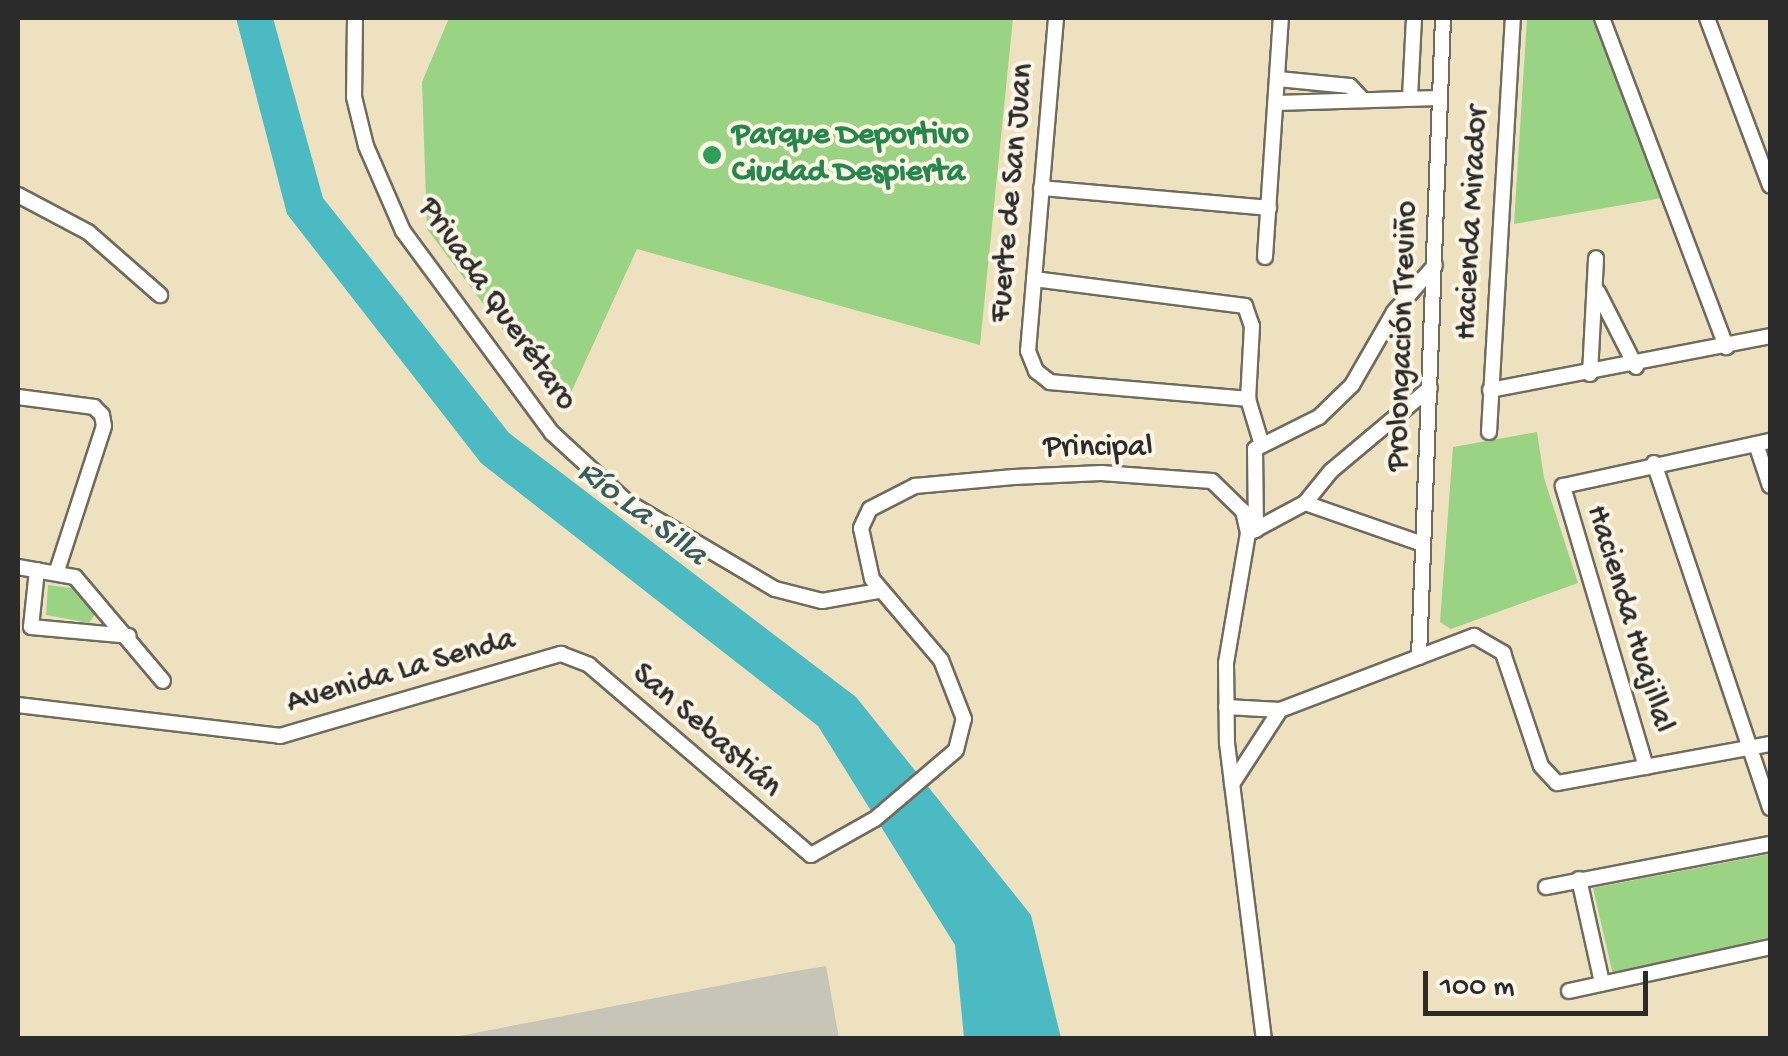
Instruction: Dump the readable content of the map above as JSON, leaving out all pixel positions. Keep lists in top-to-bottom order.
{
  "streets": {
    "street": [
      "Fuerte de San Juan",
      "Hacienda Mirador",
      "Privada Querétaro",
      "Prolongación Treviño",
      "Principal",
      "Hacienda Huajillal",
      "Avenida La Senda",
      "San Sebastián"
    ]
  },
  "crossings": [
    ["Privada Querétaro", "Principal"],
    ["Principal", "San Sebastián"],
    ["Avenida La Senda", "San Sebastián"]
  ],
  "water": ["Río La Silla"],
  "places": ["Parque Deportivo Ciudad Despierta"],
  "scale_bar": "100 m"
}
